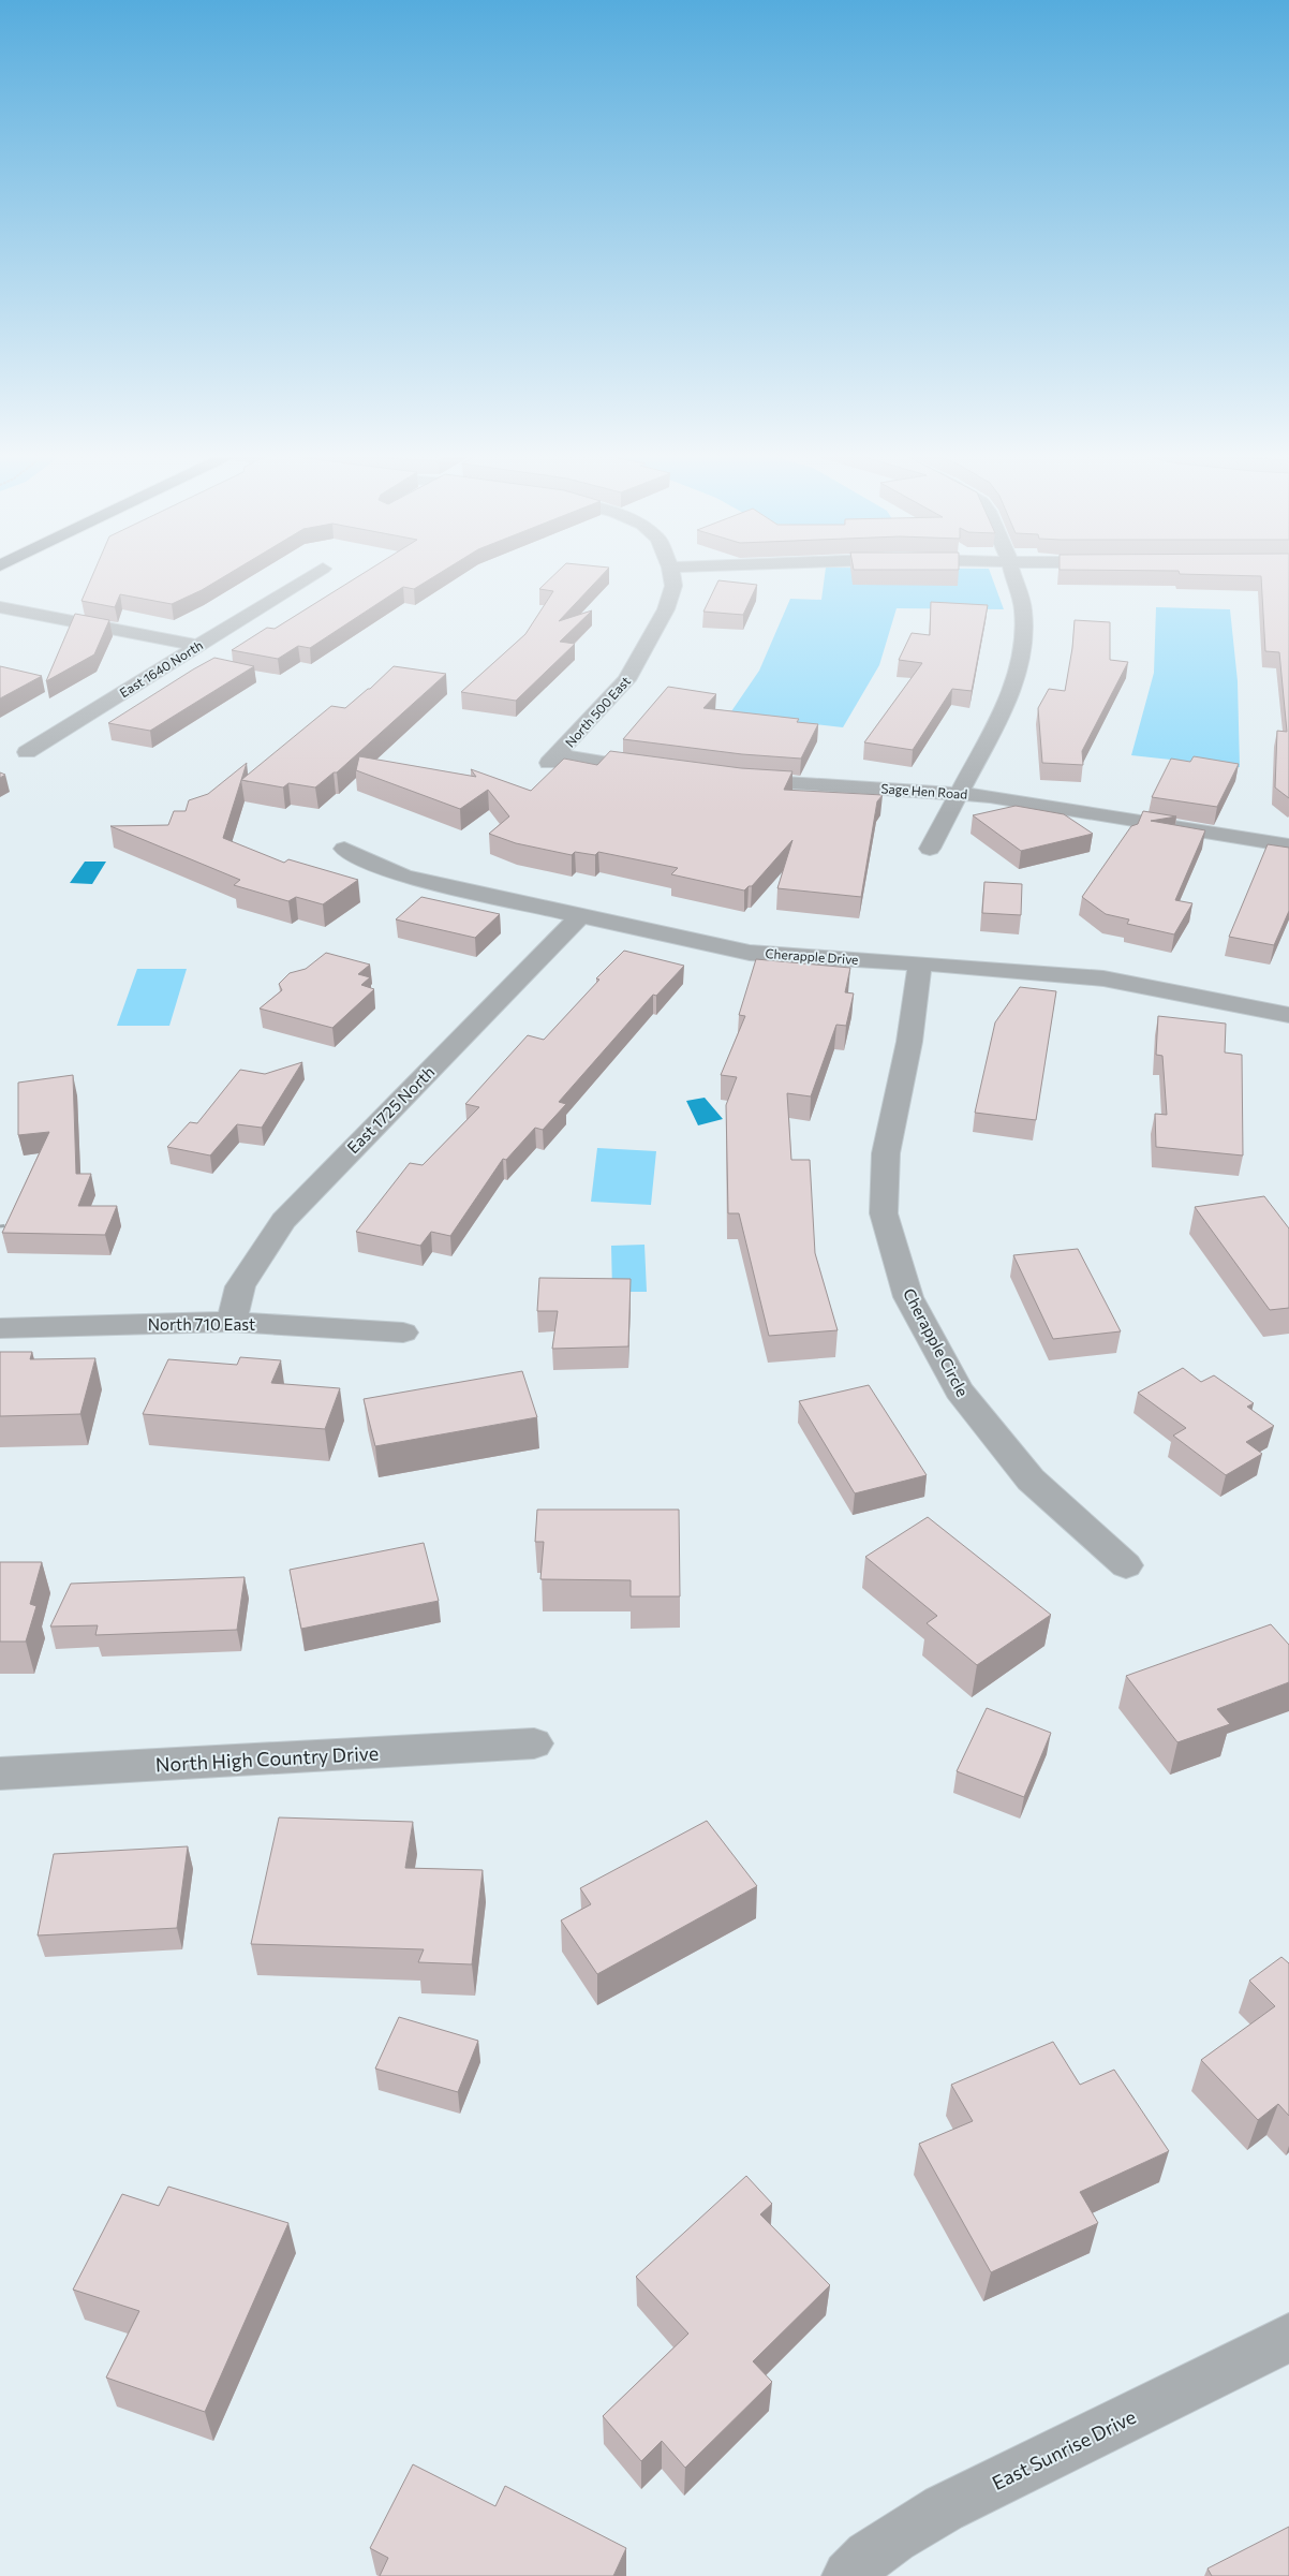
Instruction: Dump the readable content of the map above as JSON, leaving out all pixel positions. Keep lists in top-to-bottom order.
{
  "streets": {
    "street": [
      "East 1640 North",
      "North 500 East",
      "Sage Hen Road",
      "Cherapple Drive",
      "East 1725 North",
      "North 710 East",
      "Cherapple Circle",
      "North High Country Drive",
      "East Sunrise Drive"
    ]
  },
  "crossings": [
    ["Cherapple Drive", "East 1725 North"],
    ["Cherapple Drive", "Cherapple Circle"],
    ["East 1725 North", "North 710 East"]
  ]
}
